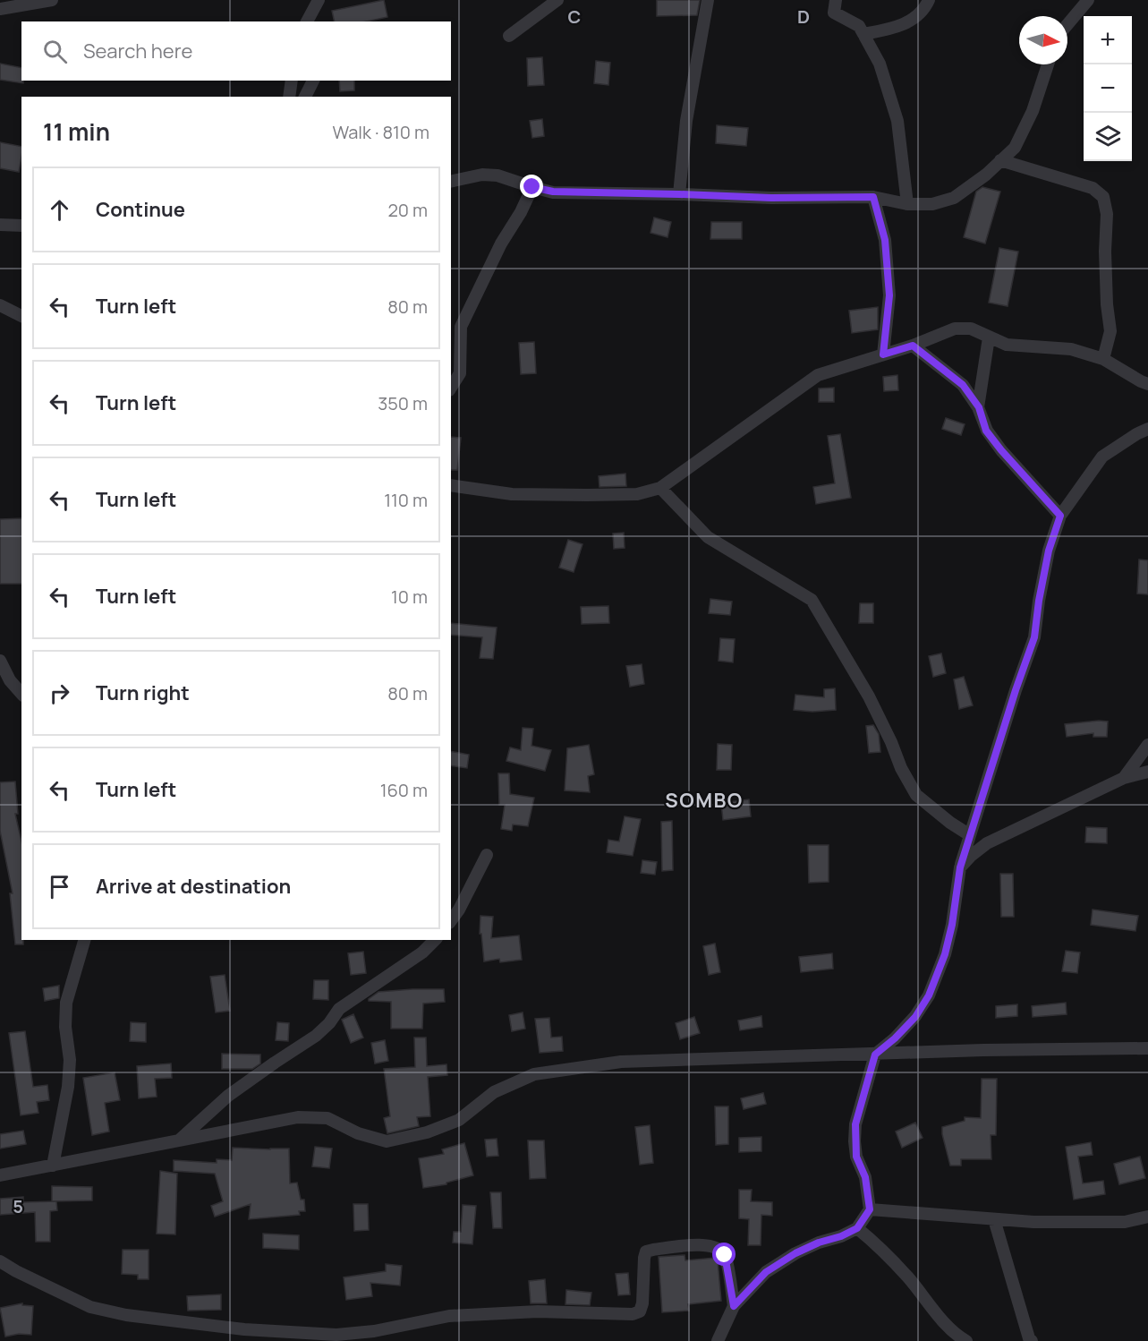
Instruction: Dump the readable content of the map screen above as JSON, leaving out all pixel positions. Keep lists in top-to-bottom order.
{
  "districts": ["SOMBO"],
  "north": "right",
  "page": {
    "map_buttons": ["+", "−"],
    "search": "Search here",
    "heading": ["11 min", "Walk · 810 m"],
    "list": [
      ["Continue", "20 m"],
      ["Turn left", "80 m"],
      ["Turn left", "350 m"],
      ["Turn left", "110 m"],
      ["Turn left", "10 m"],
      ["Turn right", "80 m"],
      ["Turn left", "160 m"],
      "Arrive at destination"
    ]
  },
  "grid": {
    "columns": ["C", "D"],
    "rows": ["5"]
  }
}
